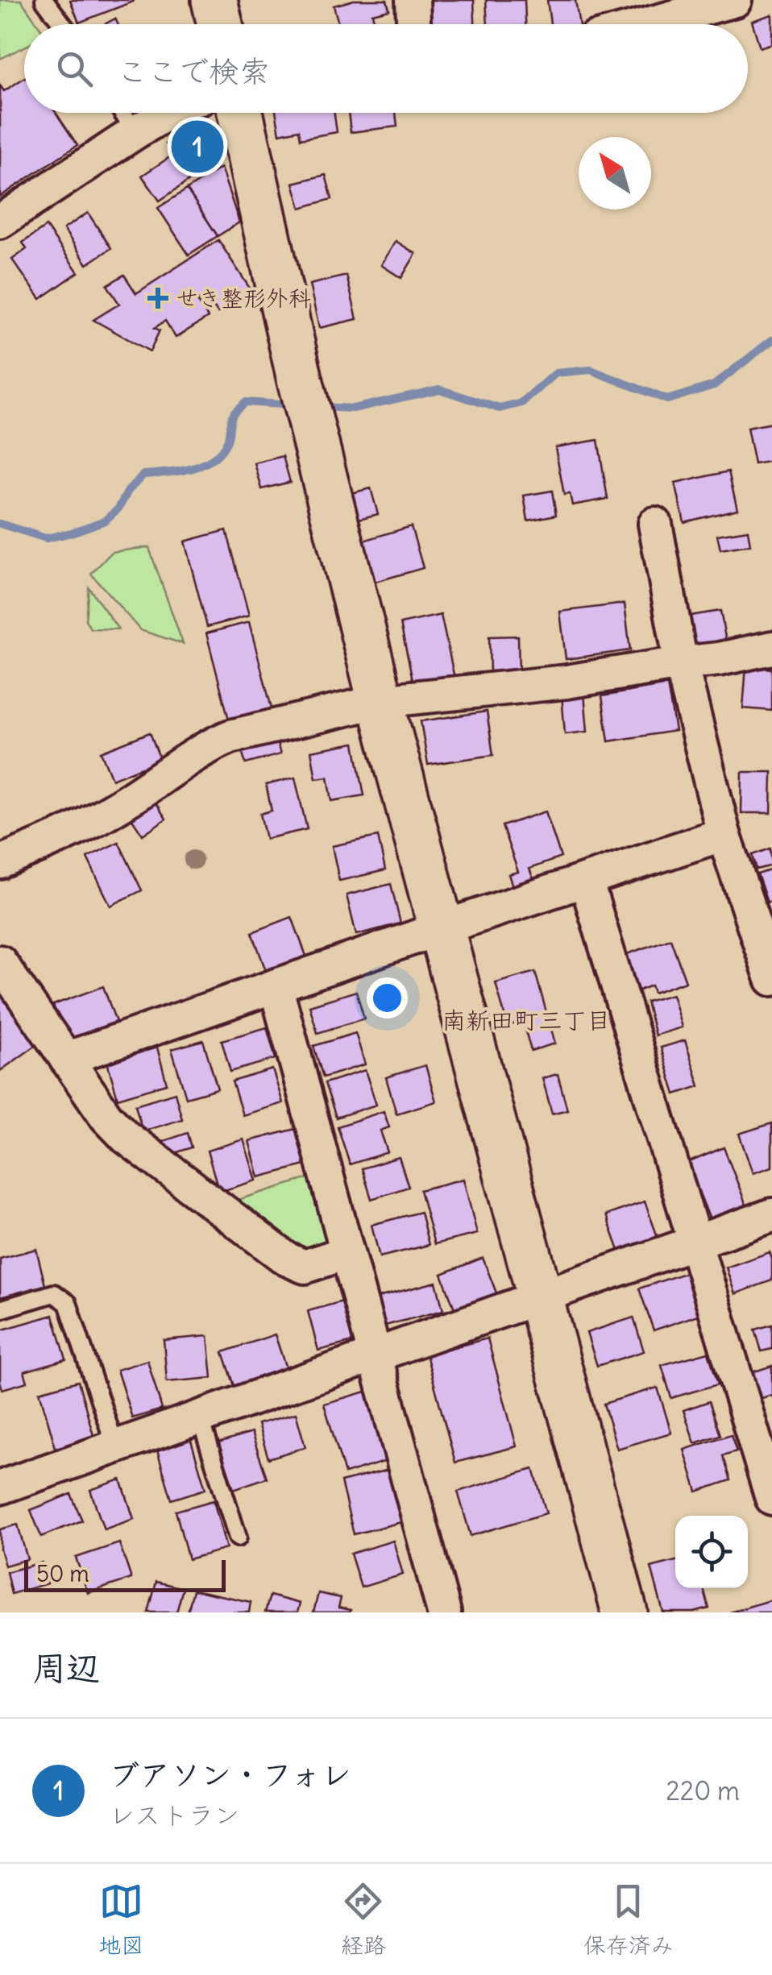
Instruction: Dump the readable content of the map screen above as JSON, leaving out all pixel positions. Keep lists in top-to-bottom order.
{
  "districts": ["南新田町三丁目"],
  "places": {
    "health": ["せき整形外科"]
  },
  "scale_bar": "50 m",
  "north": "top left",
  "page": {
    "search": "ここで検索",
    "pins": "1",
    "scale": "50 m",
    "heading": "周辺",
    "list": [
      {
        "mark": "1",
        "name": "ブアソン・フォレ",
        "note": "レストラン",
        "value": "220 m"
      }
    ],
    "nav": ["地図", "経路", "保存済み"]
  }
}
